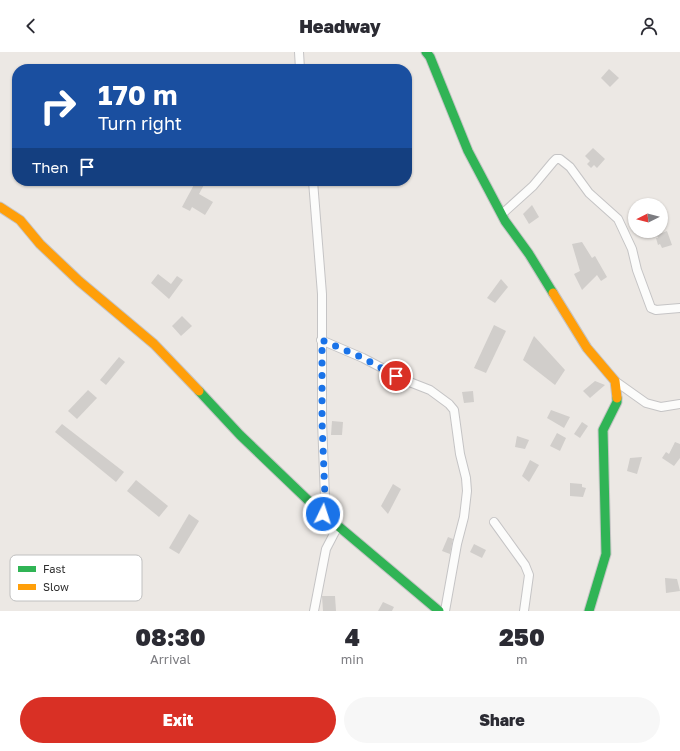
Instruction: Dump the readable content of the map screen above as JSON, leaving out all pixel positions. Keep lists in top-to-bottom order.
{
  "legend": ["Fast", "Slow"],
  "north": "left",
  "page": {
    "header": "Headway",
    "turn": ["170 m", "Turn right"],
    "then": "Then",
    "eta": [
      "08:30",
      "Arrival",
      "4",
      "min",
      "250",
      "m"
    ],
    "buttons": ["Exit", "Share"]
  }
}
